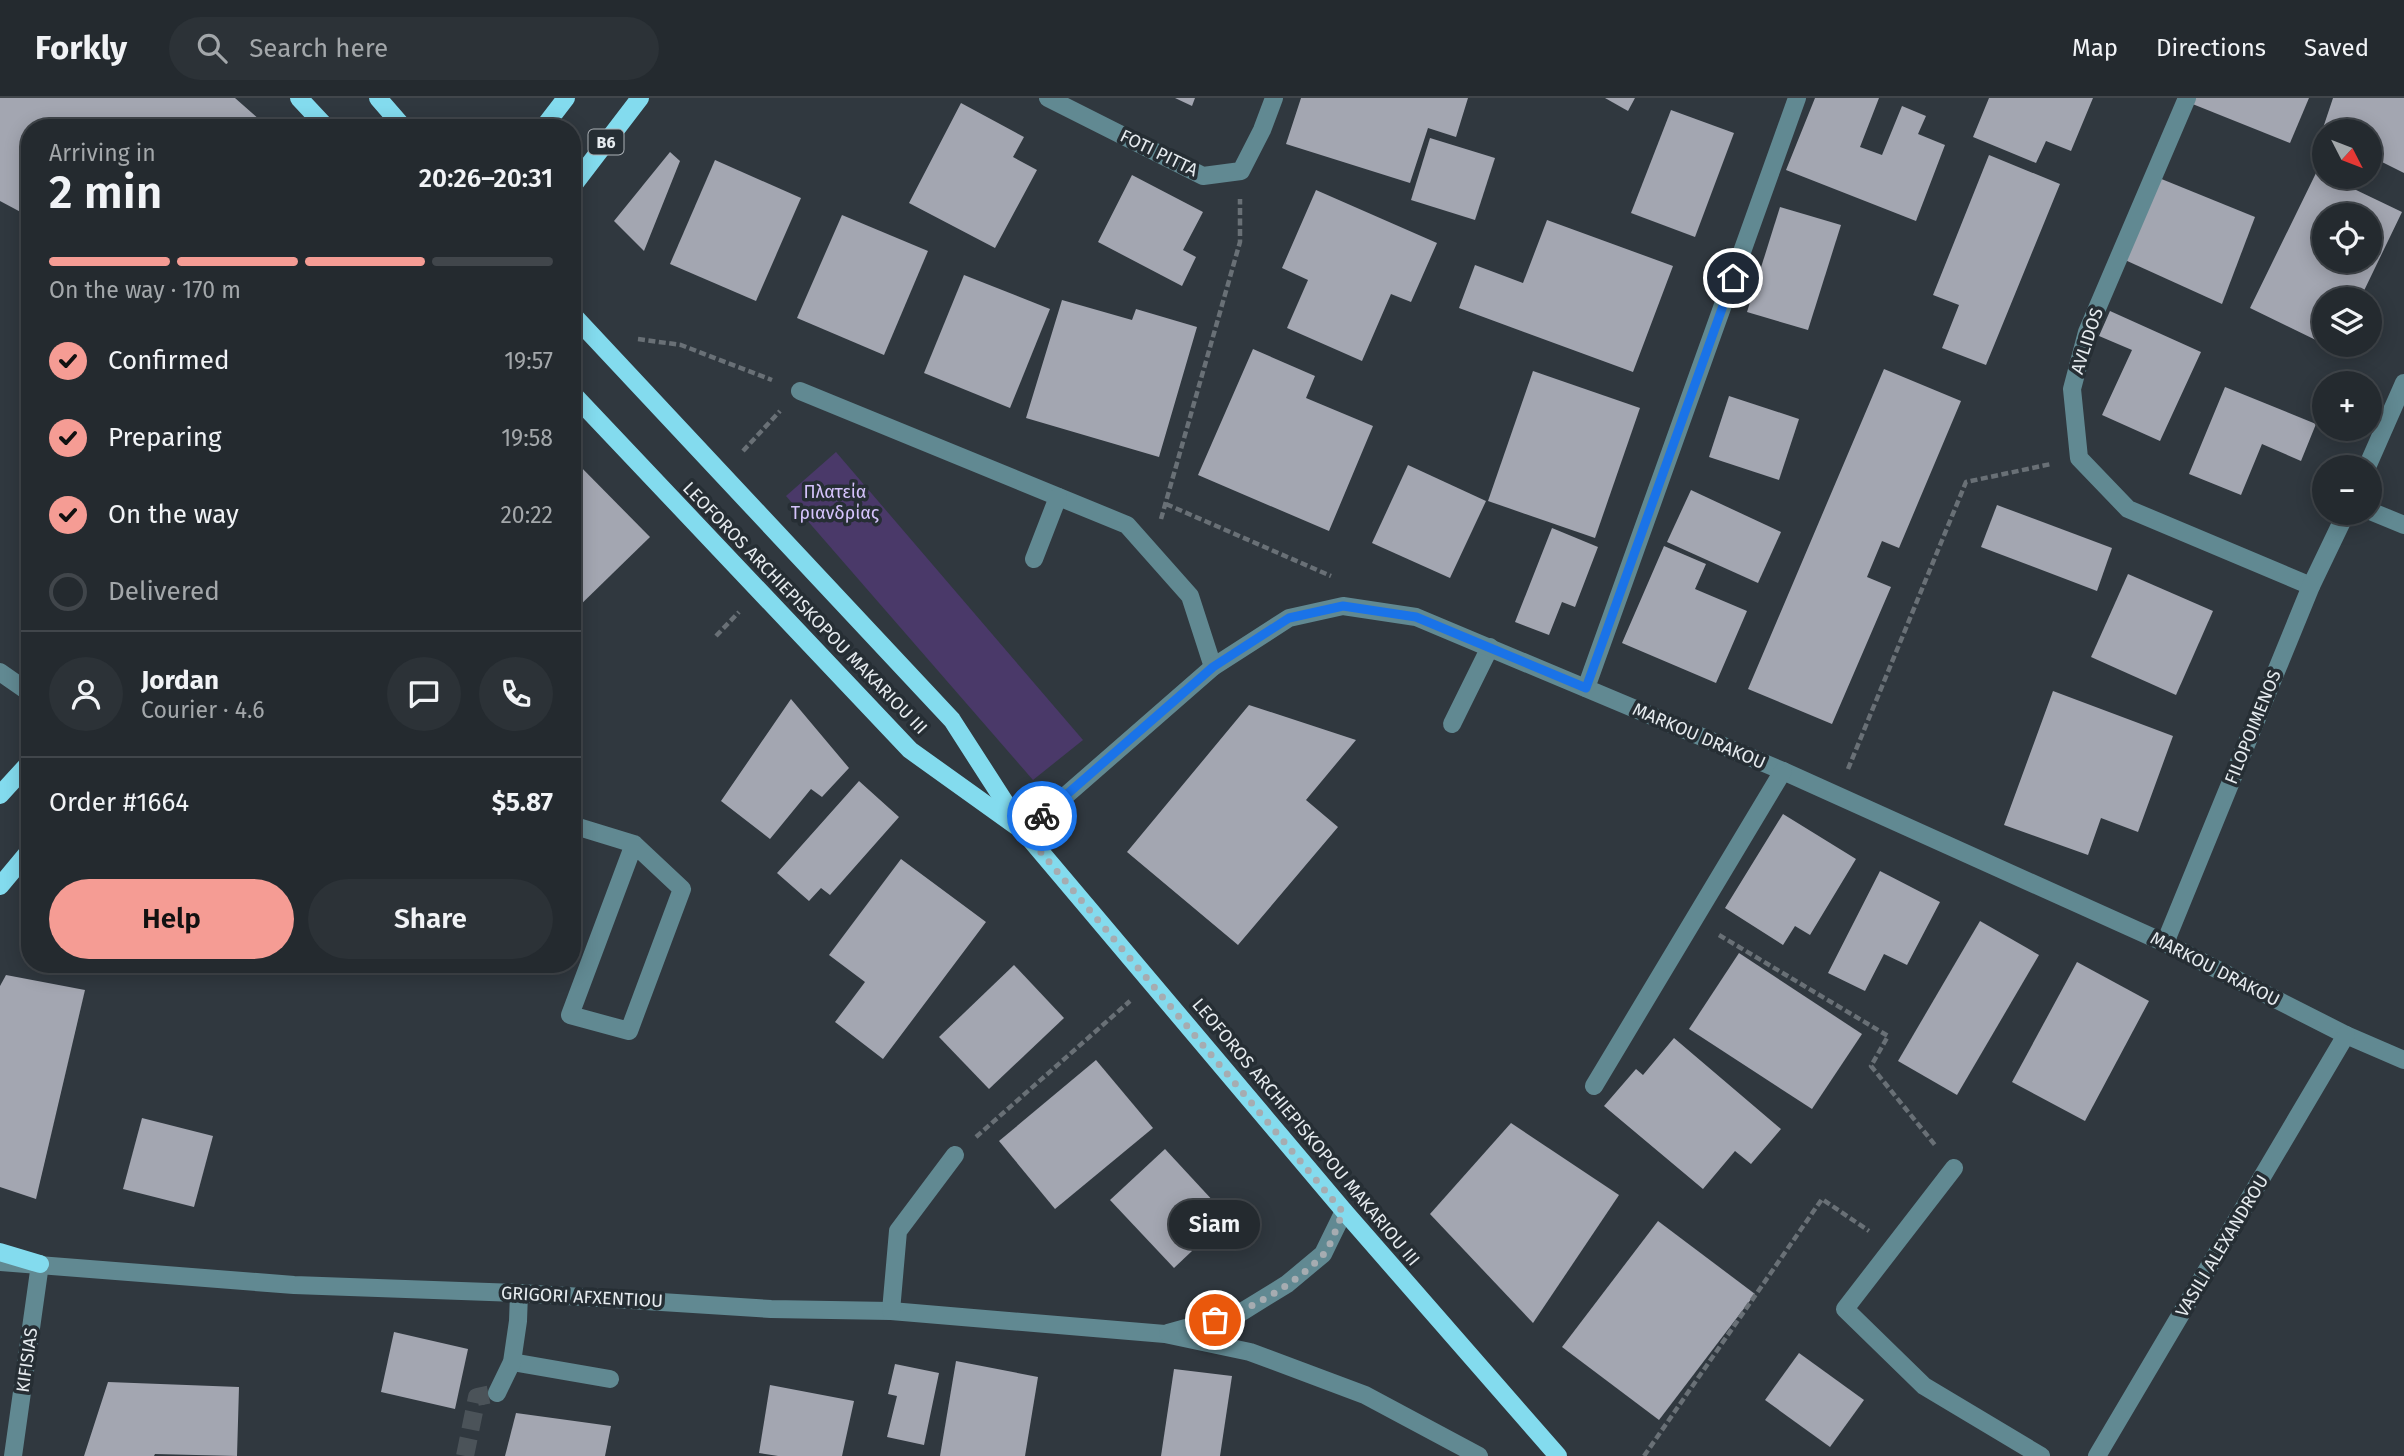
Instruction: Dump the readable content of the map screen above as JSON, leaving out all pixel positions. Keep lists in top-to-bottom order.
{
  "streets": {
    "main road": ["B6", "LEOFOROS ARCHIEPISKOPOU MAKARIOU III"],
    "street": [
      "FOTI PITTA",
      "AVLIDOS",
      "FILOPOIMENOS",
      "MARKOU DRAKOU",
      "VASILI ALEXANDROU",
      "GRIGORI AFXENTIOU",
      "KIFISIAS"
    ]
  },
  "crossings": [
    ["LEOFOROS ARCHIEPISKOPOU MAKARIOU III", "MARKOU DRAKOU"],
    ["LEOFOROS ARCHIEPISKOPOU MAKARIOU III", "GRIGORI AFXENTIOU"],
    ["FILOPOIMENOS", "MARKOU DRAKOU"],
    ["MARKOU DRAKOU", "VASILI ALEXANDROU"],
    ["GRIGORI AFXENTIOU", "KIFISIAS"]
  ],
  "parks": ["Πλατεία Τριανδρίας"],
  "places": ["Siam"],
  "north": "bottom right",
  "page": {
    "header": "Forkly",
    "search": "Search here",
    "nav": ["Map", "Directions", "Saved"],
    "map_buttons": ["+", "−"],
    "heading": ["2 min", "Arriving in", "20:26–20:31"],
    "panel": [
      "Jordan",
      "Courier · 4.6",
      "Order #1664",
      "$5.87"
    ],
    "bar": "On the way · 170 m",
    "list": [
      ["Confirmed", "19:57"],
      ["Preparing", "19:58"],
      ["On the way", "20:22"],
      "Delivered"
    ],
    "buttons": ["Help", "Share"],
    "bubble": "Siam"
  }
}
